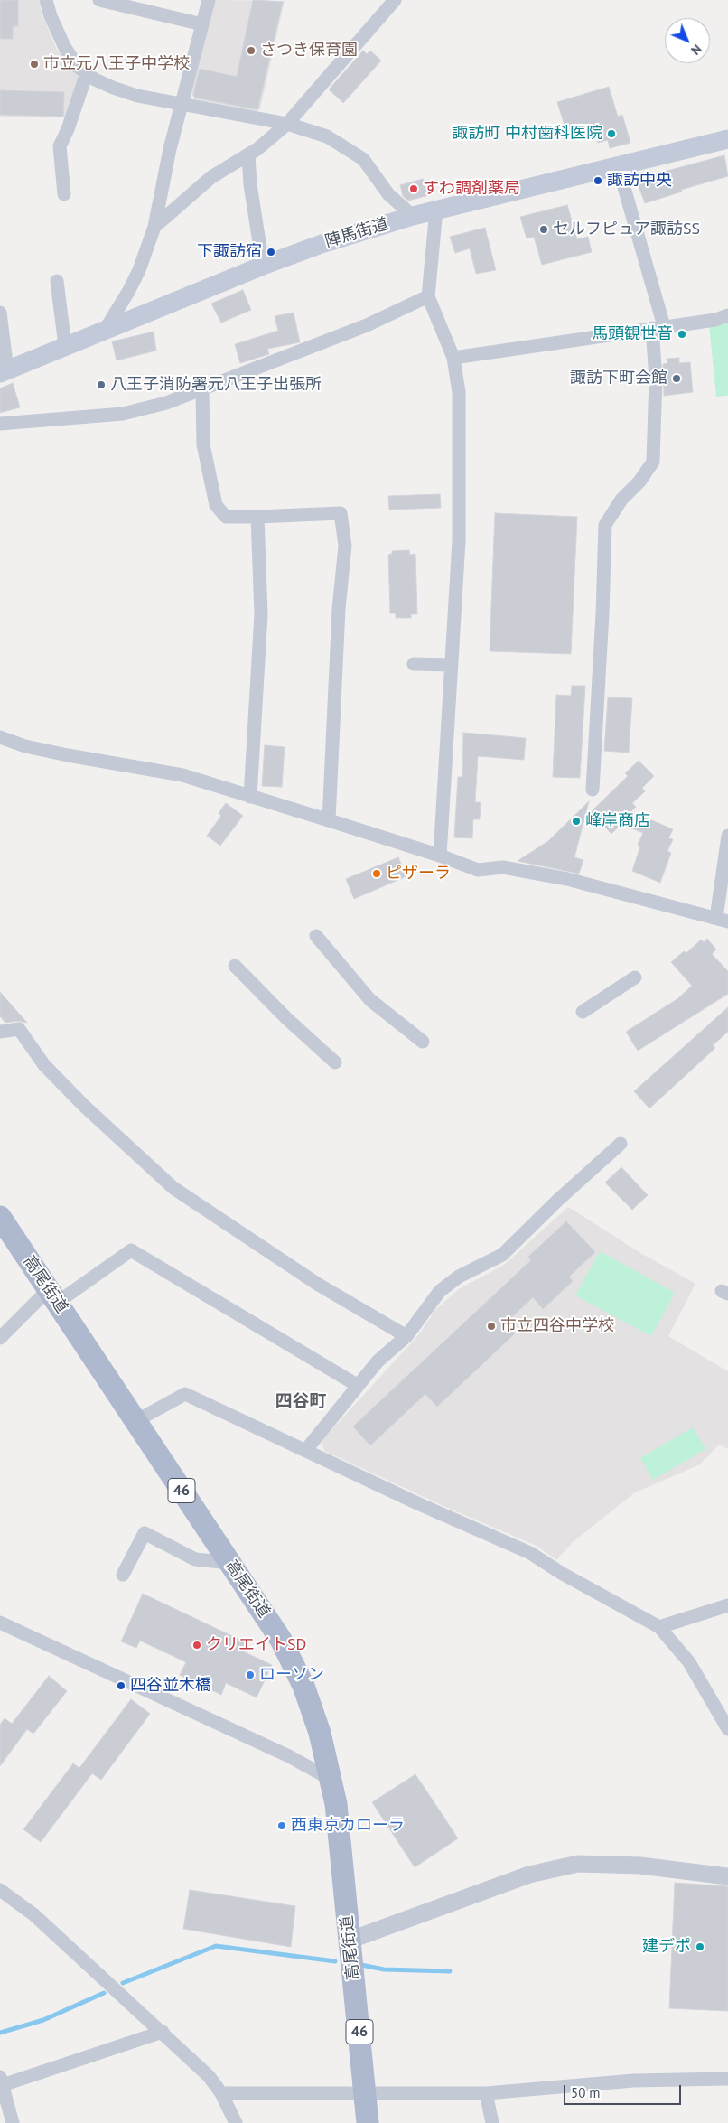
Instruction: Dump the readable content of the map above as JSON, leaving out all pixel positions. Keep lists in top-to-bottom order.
{
  "streets": {
    "main road": ["陣馬街道", "高尾街道", "46"]
  },
  "districts": ["四谷町"],
  "places": [
    "さつき保育園",
    "市立元八王子中学校",
    "諏訪町 中村歯科医院",
    "諏訪中央",
    "すわ調剤薬局",
    "セルフピュア諏訪SS",
    "下諏訪宿",
    "馬頭観世音",
    "諏訪下町会館",
    "八王子消防署元八王子出張所",
    "峰岸商店",
    "ピザーラ",
    "市立四谷中学校",
    "クリエイトSD",
    "ローソン",
    "四谷並木橋",
    "西東京カローラ",
    "建デポ"
  ],
  "scale_bar": "50 m",
  "north": "bottom right"
}
